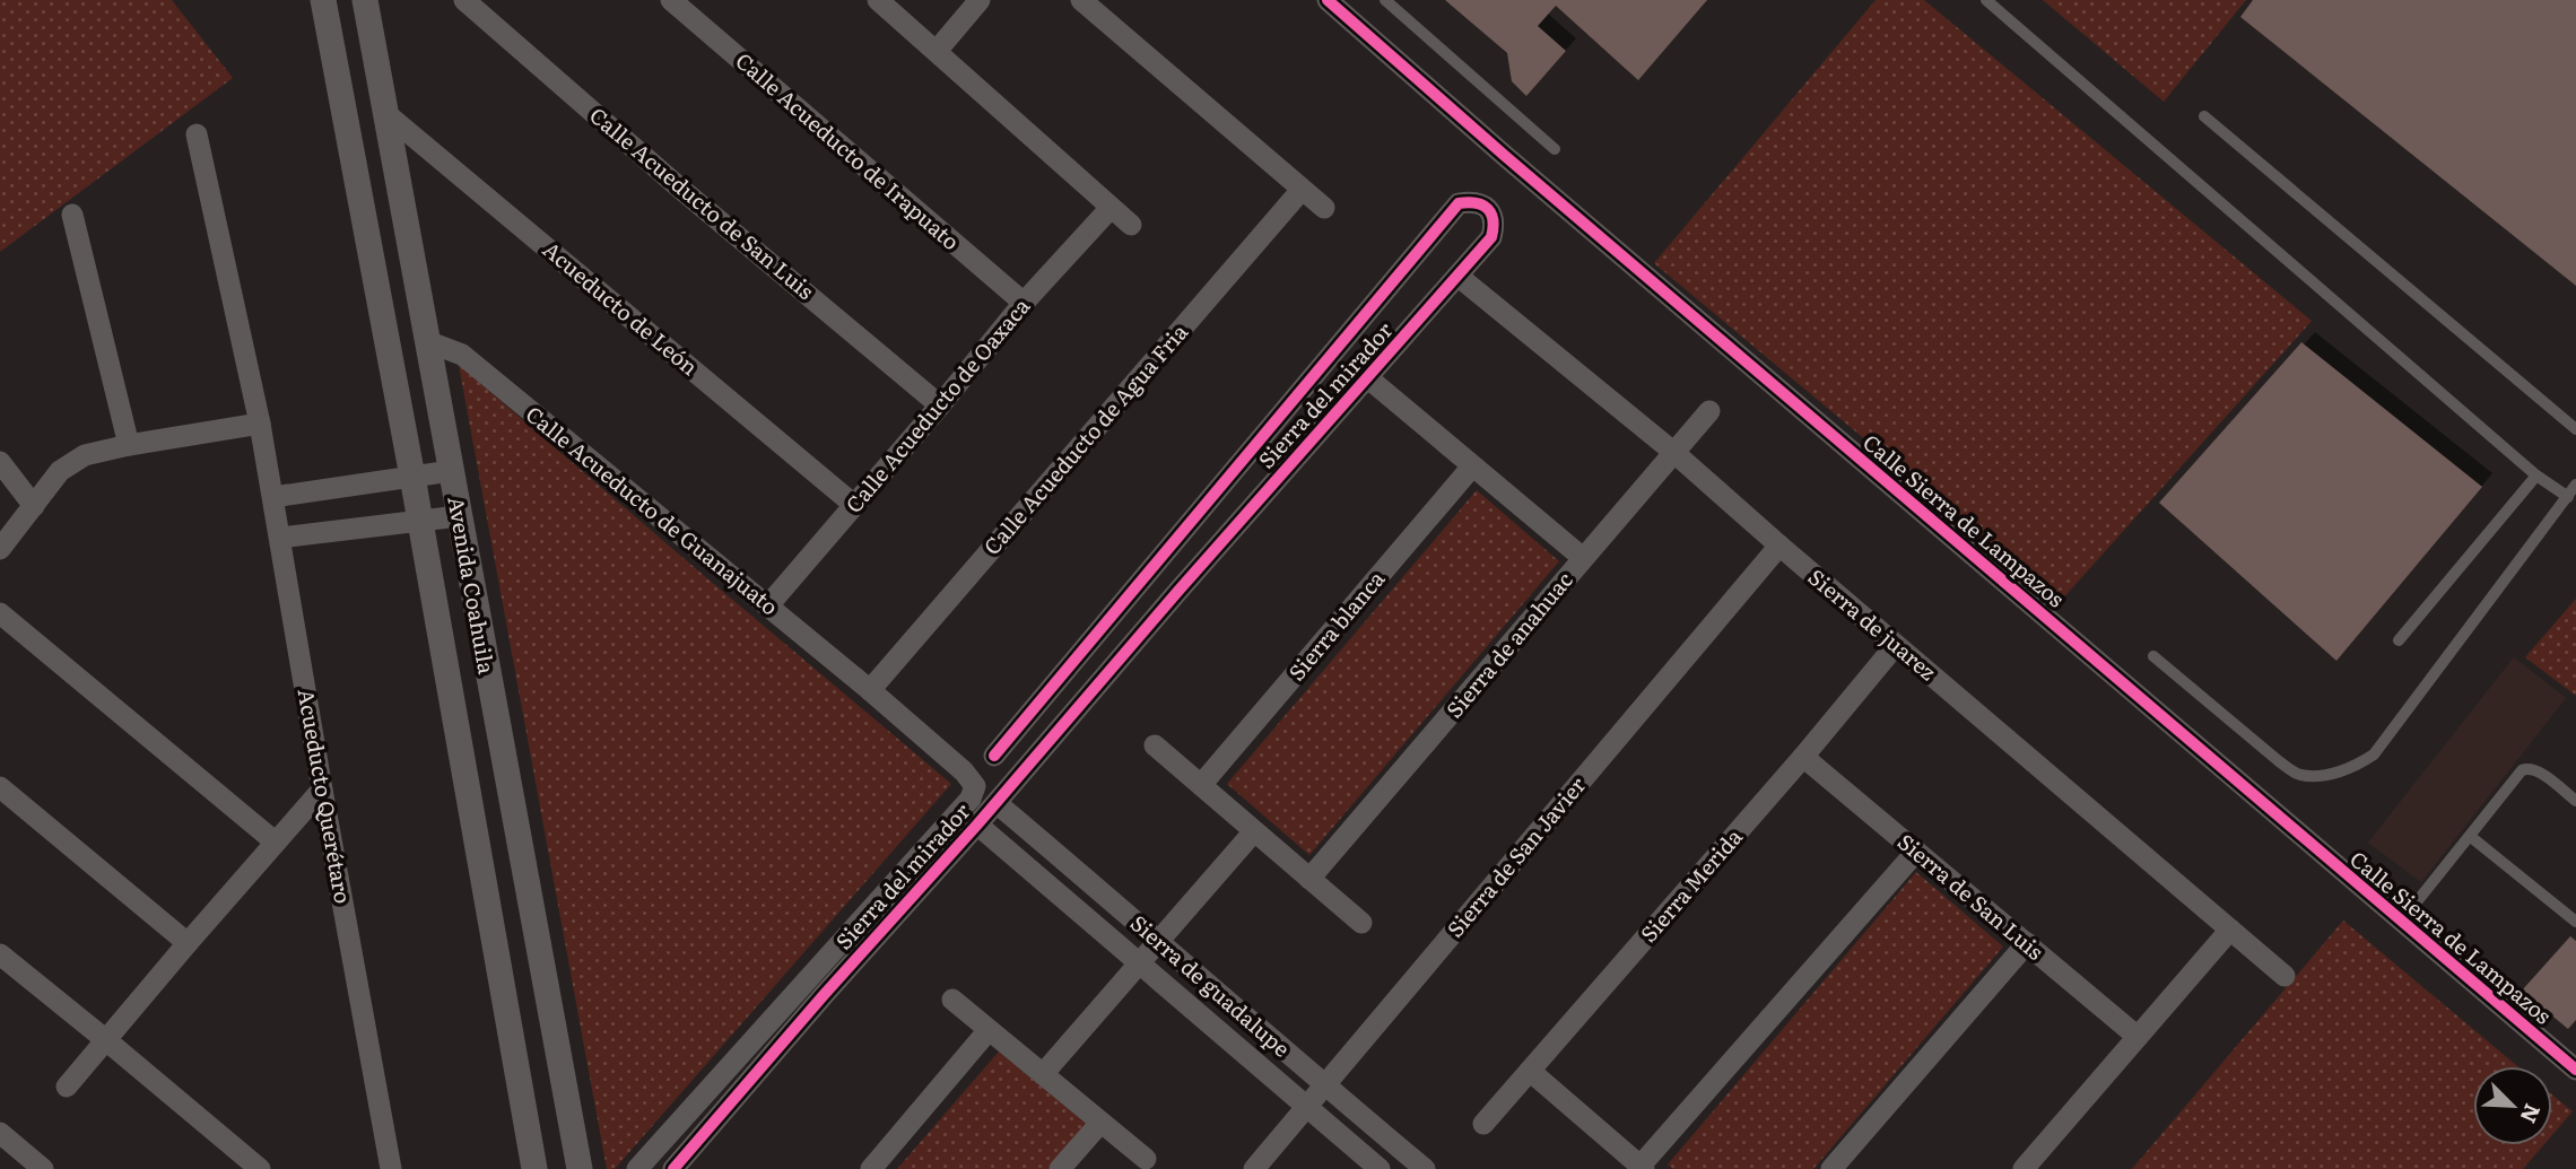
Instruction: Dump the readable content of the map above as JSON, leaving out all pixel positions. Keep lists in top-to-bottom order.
{
  "streets": {
    "street": [
      "Calle Acueducto de Irapuato",
      "Calle Acueducto de San Luis",
      "Acueducto de León",
      "Sierra del mirador",
      "Calle Acueducto de Oaxaca",
      "Calle Acueducto de Agua Fria",
      "Calle Acueducto de Guanajuato",
      "Calle Sierra de Lampazos",
      "Avenida Coahuila",
      "Sierra de juarez",
      "Sierra blanca",
      "Sierra de anahuac",
      "Acueducto Querétaro",
      "Sierra de San Javier",
      "Sierra Merida",
      "Sierra de San Luis",
      "Sierra de guadalupe"
    ]
  },
  "crossings": [
    ["Calle Acueducto de Irapuato", "Calle Acueducto de Oaxaca"],
    ["Calle Acueducto de San Luis", "Calle Acueducto de Oaxaca"],
    ["Acueducto de León", "Calle Acueducto de Oaxaca"],
    ["Acueducto de León", "Avenida Coahuila"],
    ["Sierra del mirador", "Calle Acueducto de Guanajuato"],
    ["Sierra del mirador", "Sierra de juarez"],
    ["Sierra del mirador", "Sierra de guadalupe"],
    ["Calle Acueducto de Oaxaca", "Calle Acueducto de Guanajuato"],
    ["Calle Acueducto de Agua Fria", "Calle Acueducto de Guanajuato"],
    ["Calle Acueducto de Guanajuato", "Avenida Coahuila"],
    ["Sierra de juarez", "Sierra de anahuac"],
    ["Sierra de juarez", "Sierra de San Javier"],
    ["Sierra de juarez", "Sierra Merida"],
    ["Sierra de San Javier", "Sierra de guadalupe"],
    ["Sierra Merida", "Sierra de San Luis"]
  ],
  "north": "bottom right"
}
